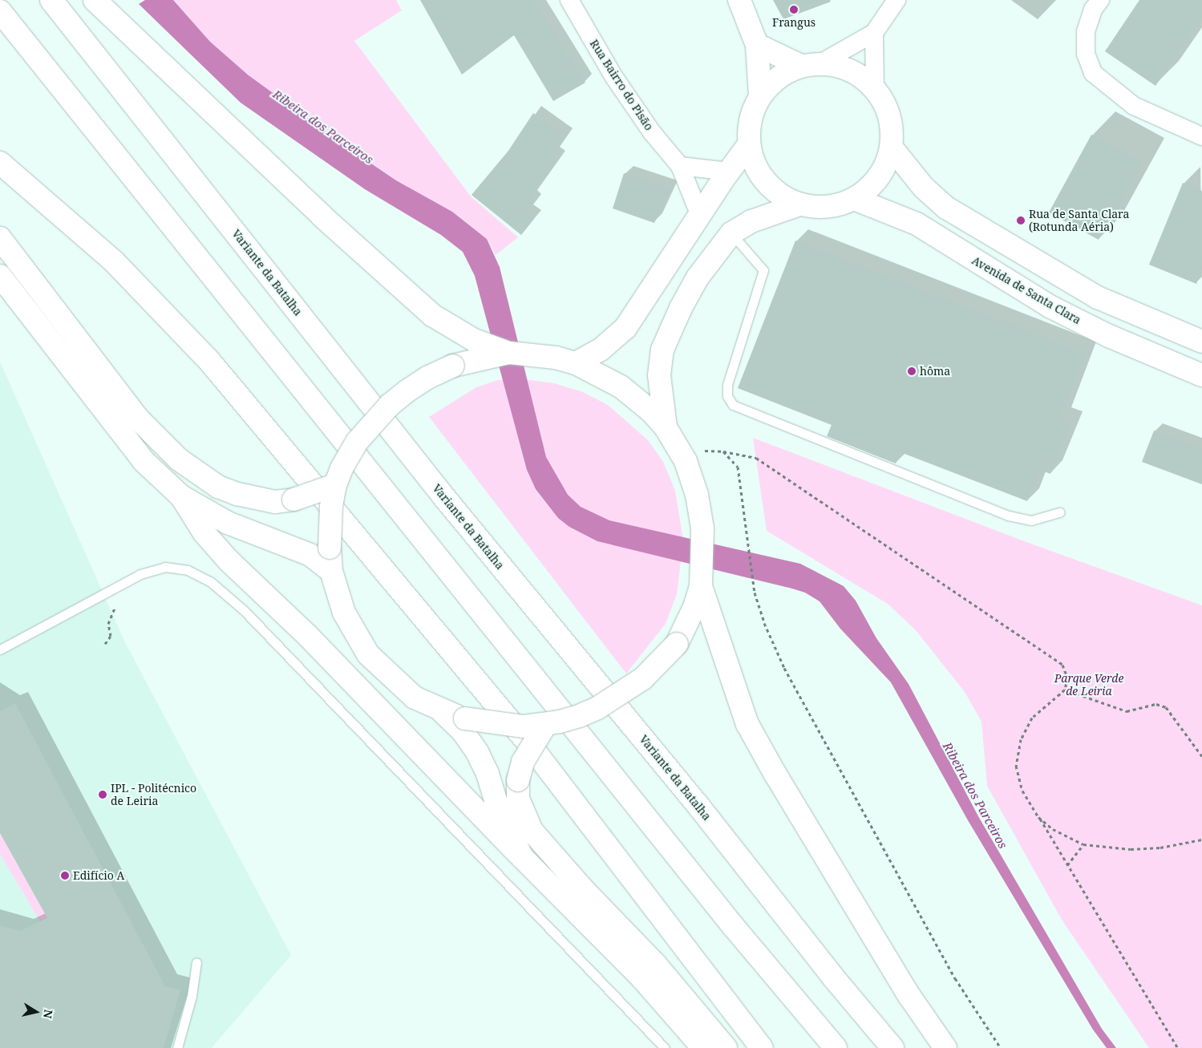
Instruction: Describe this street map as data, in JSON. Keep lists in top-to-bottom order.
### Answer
{
  "streets": {
    "main road": ["Variante da Batalha", "Avenida de Santa Clara"],
    "street": ["Rua Bairro do Pisão"]
  },
  "water": ["Ribeira dos Parceiros"],
  "parks": ["Parque Verde de Leiria"],
  "places": [
    "Frangus",
    "Rua de Santa Clara (Rotunda Aéria)",
    "hôma",
    "IPL - Politécnico de Leiria",
    "Edifício A"
  ],
  "north": "right"
}
